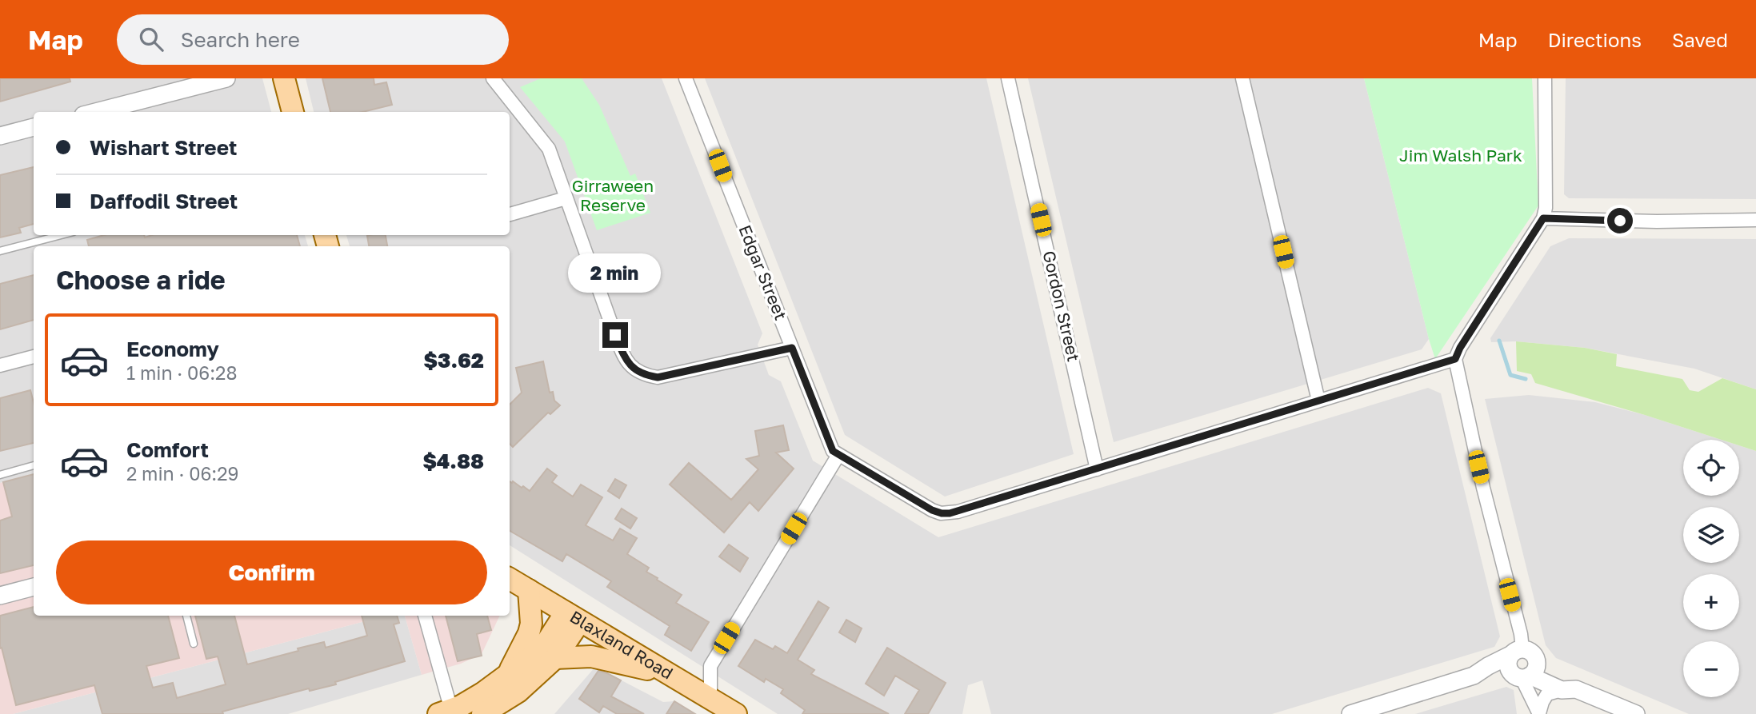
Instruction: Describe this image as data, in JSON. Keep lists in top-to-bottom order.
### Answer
{
  "streets": {
    "main road": ["Blaxland Road"],
    "street": ["Edgar Street", "Gordon Street"]
  },
  "parks": ["Jim Walsh Park", "Girraween Reserve"],
  "page": {
    "header": "Map",
    "search": "Search here",
    "nav": ["Map", "Directions", "Saved"],
    "banner": ["Wishart Street", "Daffodil Street"],
    "heading": "Choose a ride",
    "bubble": "2 min",
    "list": [
      {
        "name": "Economy",
        "note": "1 min · 06:28",
        "value": "$3.62"
      },
      {
        "name": "Comfort",
        "note": "2 min · 06:29",
        "value": "$4.88"
      }
    ],
    "map_buttons": ["+", "−"],
    "buttons": "Confirm"
  }
}
